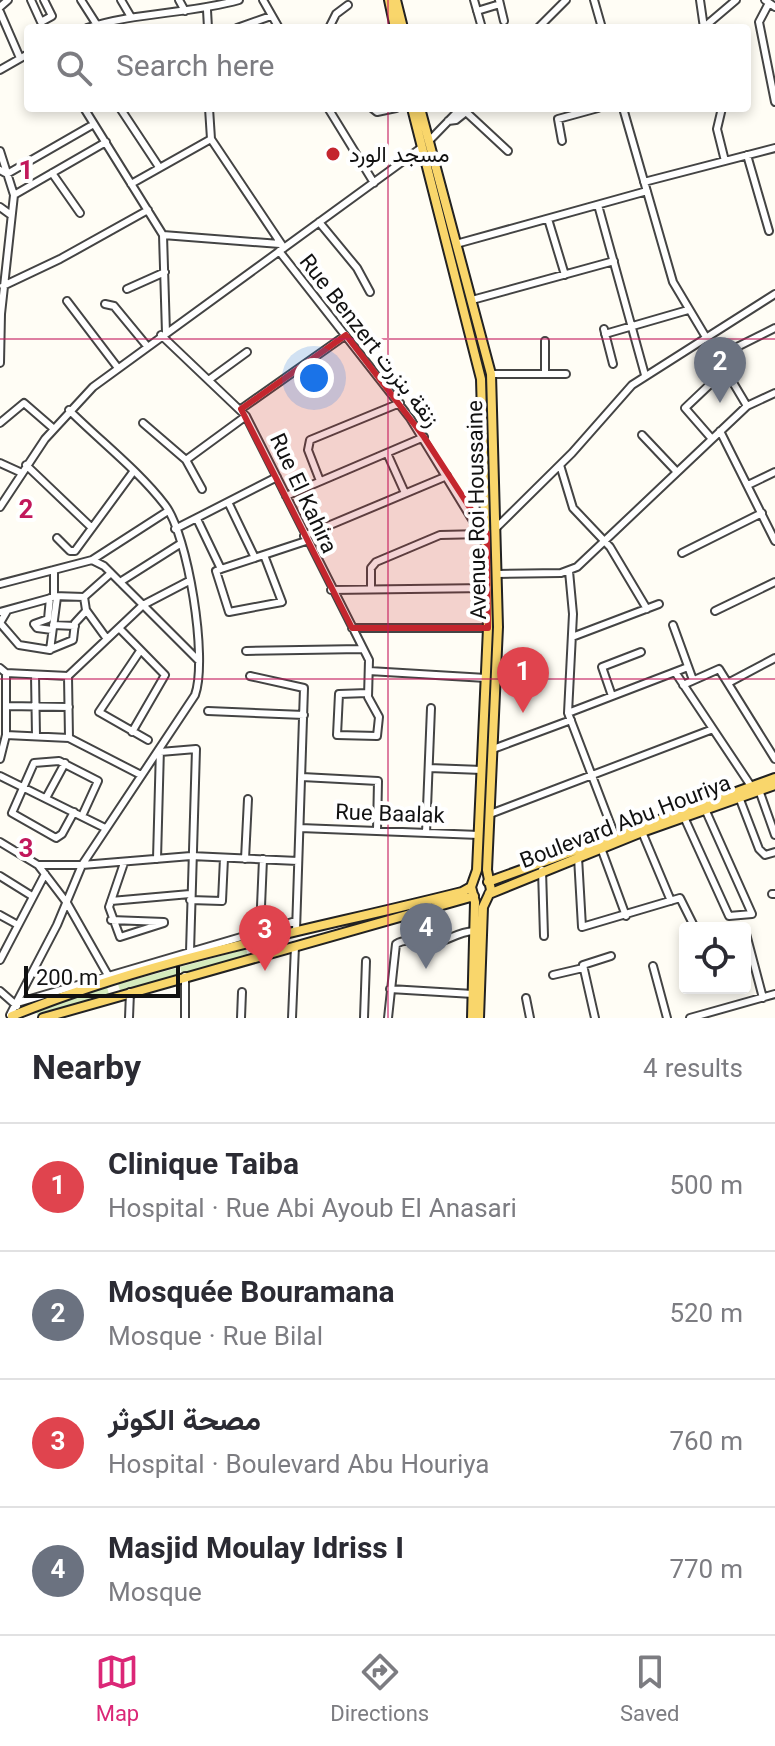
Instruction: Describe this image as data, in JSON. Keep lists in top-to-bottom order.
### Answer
{
  "streets": {
    "main road": ["Avenue Roi Houssaine", "Boulevard Abu Houriya"],
    "street": ["Rue Benzert زنقة بنزرت", "Rue El Kahira", "Rue Baalak"]
  },
  "crossings": [
    ["Rue Benzert زنقة بنزرت", "Avenue Roi Houssaine"],
    ["Avenue Roi Houssaine", "Rue Baalak"],
    ["Avenue Roi Houssaine", "Boulevard Abu Houriya"]
  ],
  "places": ["مسجد الورد"],
  "scale_bar": "200 m",
  "page": {
    "search": "Search here",
    "pins": [
      "2",
      "1",
      "4",
      "3"
    ],
    "scale": "200 m",
    "heading": ["Nearby", "4 results"],
    "list": [
      {
        "mark": "1",
        "name": "Clinique Taiba",
        "note": "Hospital · Rue Abi Ayoub El Anasari",
        "value": "500 m"
      },
      {
        "mark": "2",
        "name": "Mosquée Bouramana",
        "note": "Mosque · Rue Bilal",
        "value": "520 m"
      },
      {
        "mark": "3",
        "name": "مصحة الكوثر",
        "note": "Hospital · Boulevard Abu Houriya",
        "value": "760 m"
      },
      {
        "mark": "4",
        "name": "Masjid Moulay Idriss I",
        "note": "Mosque",
        "value": "770 m"
      }
    ],
    "nav": ["Map", "Directions", "Saved"]
  },
  "grid": {
    "rows": ["1", "2", "3"]
  }
}
